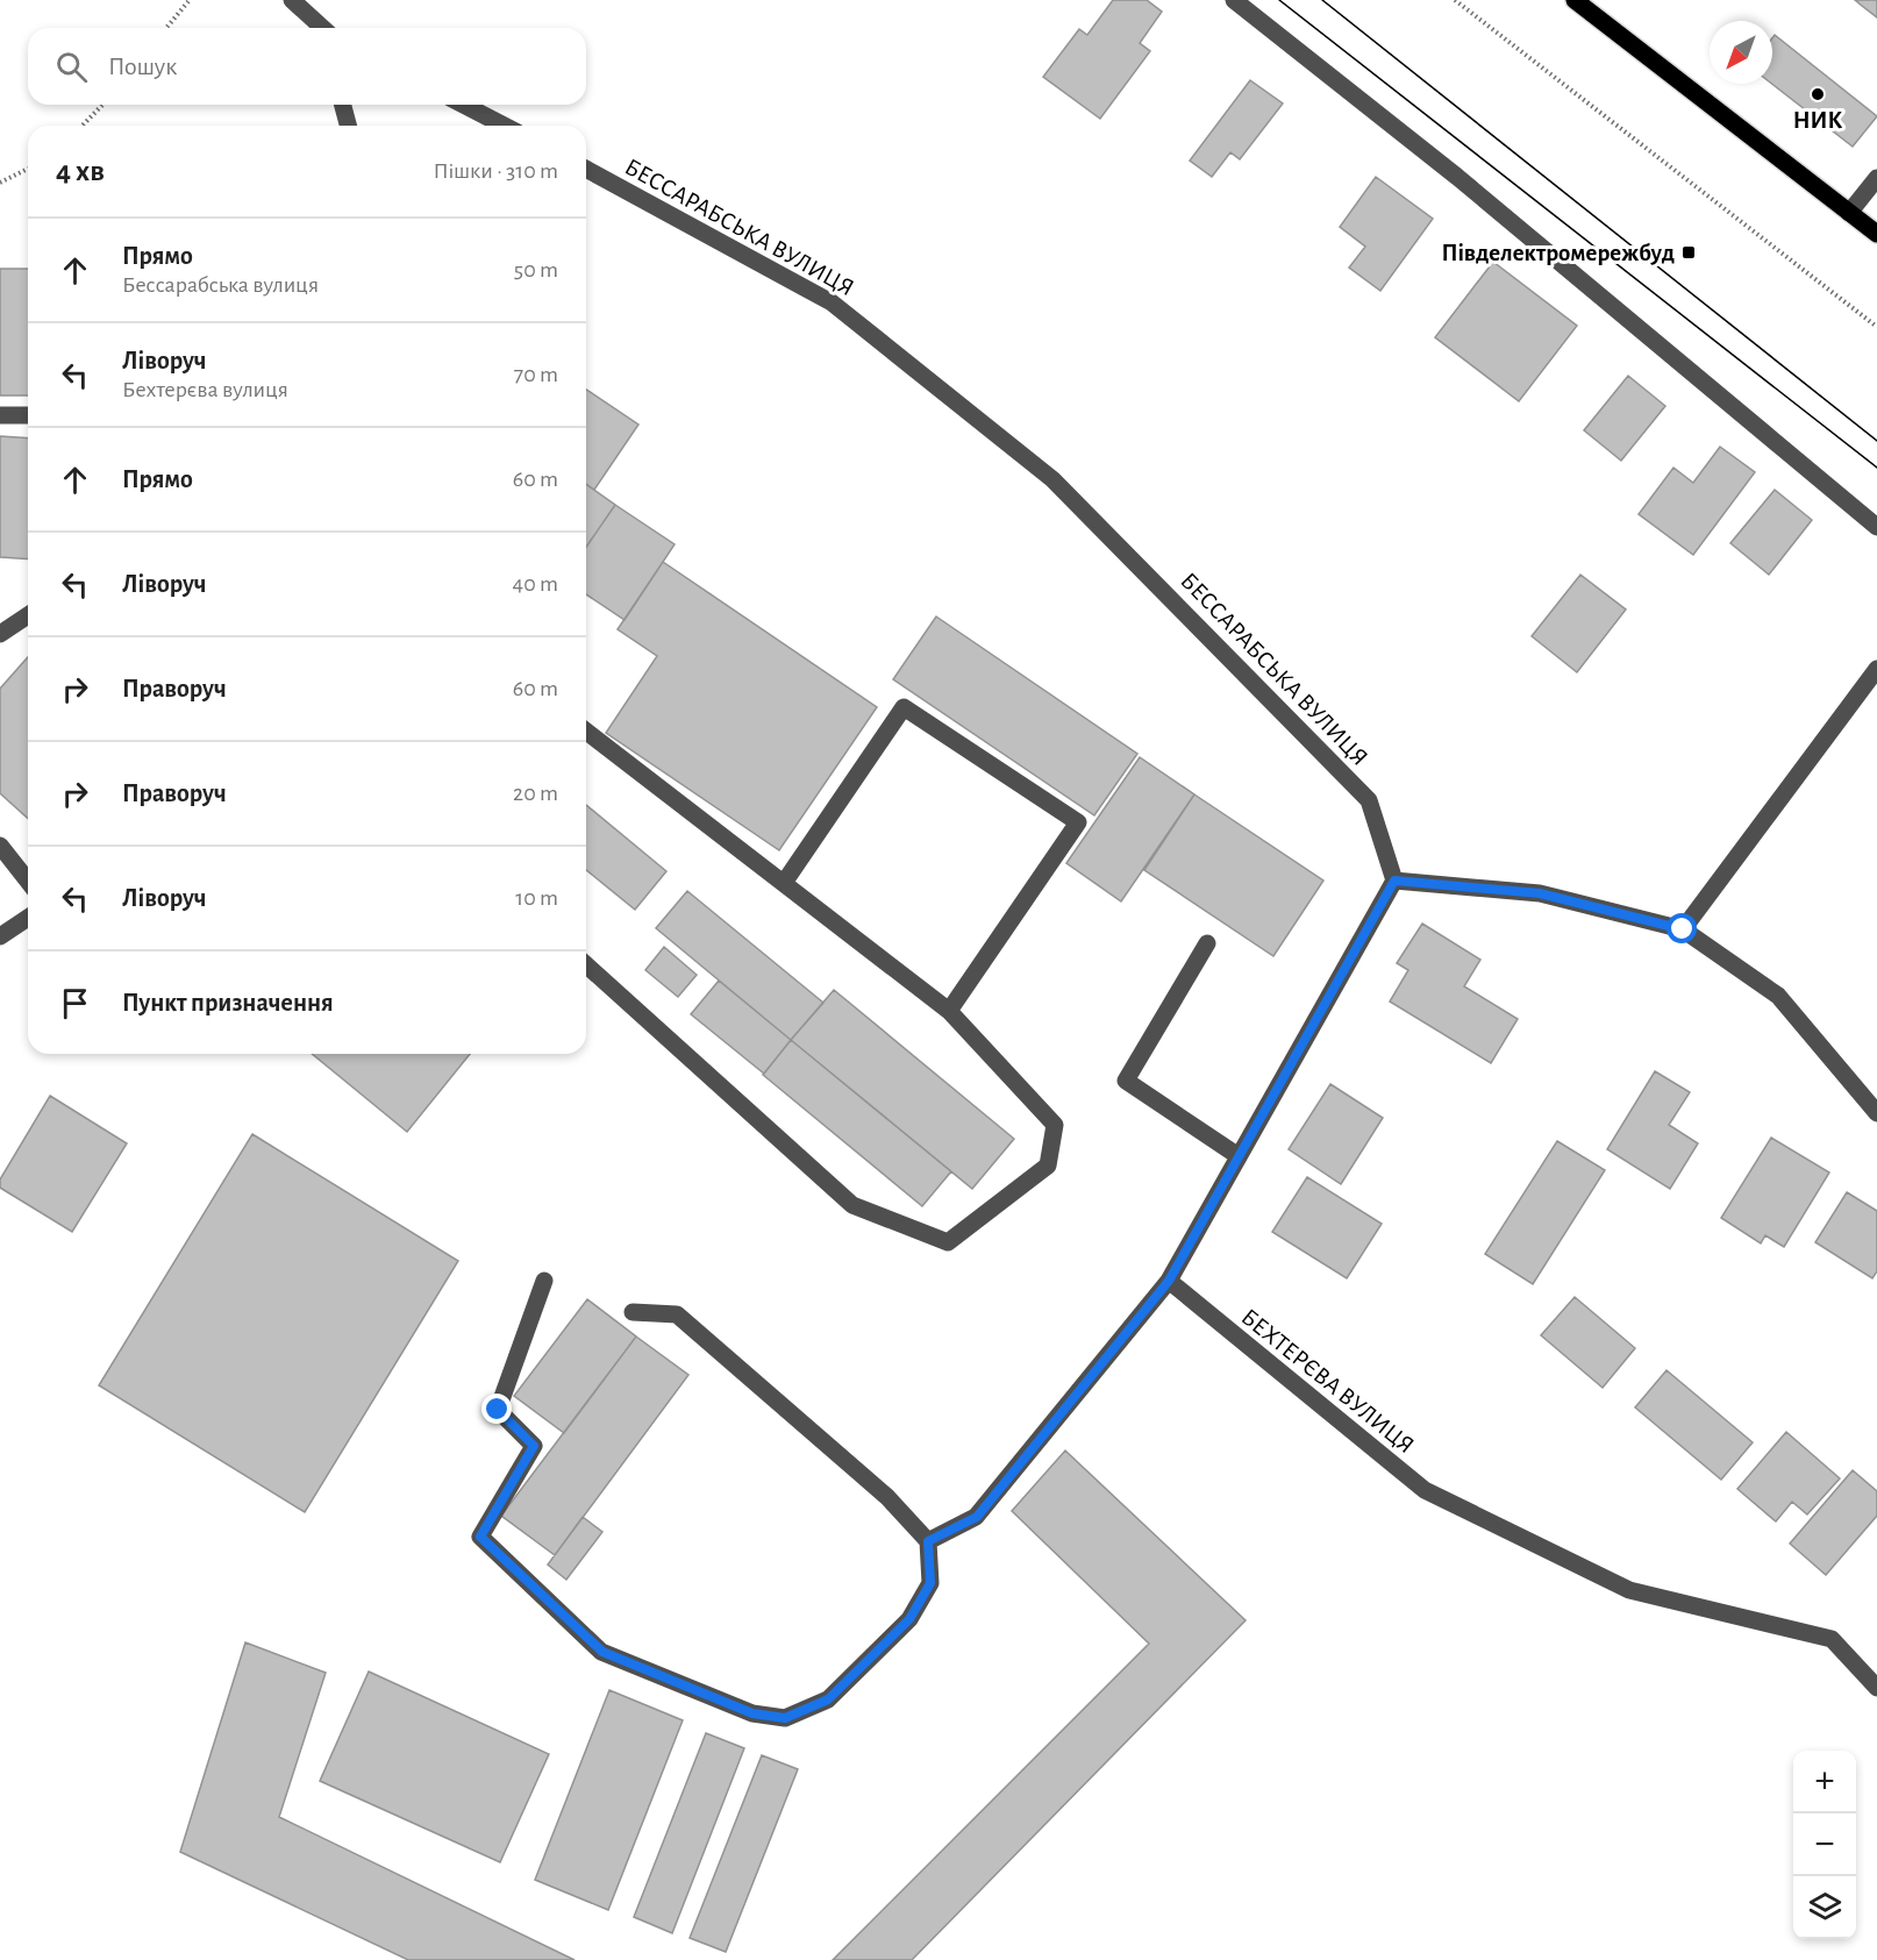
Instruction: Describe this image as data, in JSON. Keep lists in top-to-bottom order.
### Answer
{
  "streets": {
    "street": ["БЕССАРАБСЬКА ВУЛИЦЯ", "БЕХТЕРЄВА ВУЛИЦЯ"]
  },
  "places": {
    "other": ["НИК"],
    "transit": ["Півделектромережбуд"]
  },
  "north": "bottom left",
  "page": {
    "search": "Пошук",
    "heading": ["4 хв", "Пішки · 310 m"],
    "list": [
      ["Прямо", "Бессарабська вулиця", "50 m"],
      ["Ліворуч", "Бехтерєва вулиця", "70 m"],
      ["Прямо", "60 m"],
      ["Ліворуч", "40 m"],
      ["Праворуч", "60 m"],
      ["Праворуч", "20 m"],
      ["Ліворуч", "10 m"],
      "Пункт призначення"
    ],
    "map_buttons": ["+", "−"]
  }
}
